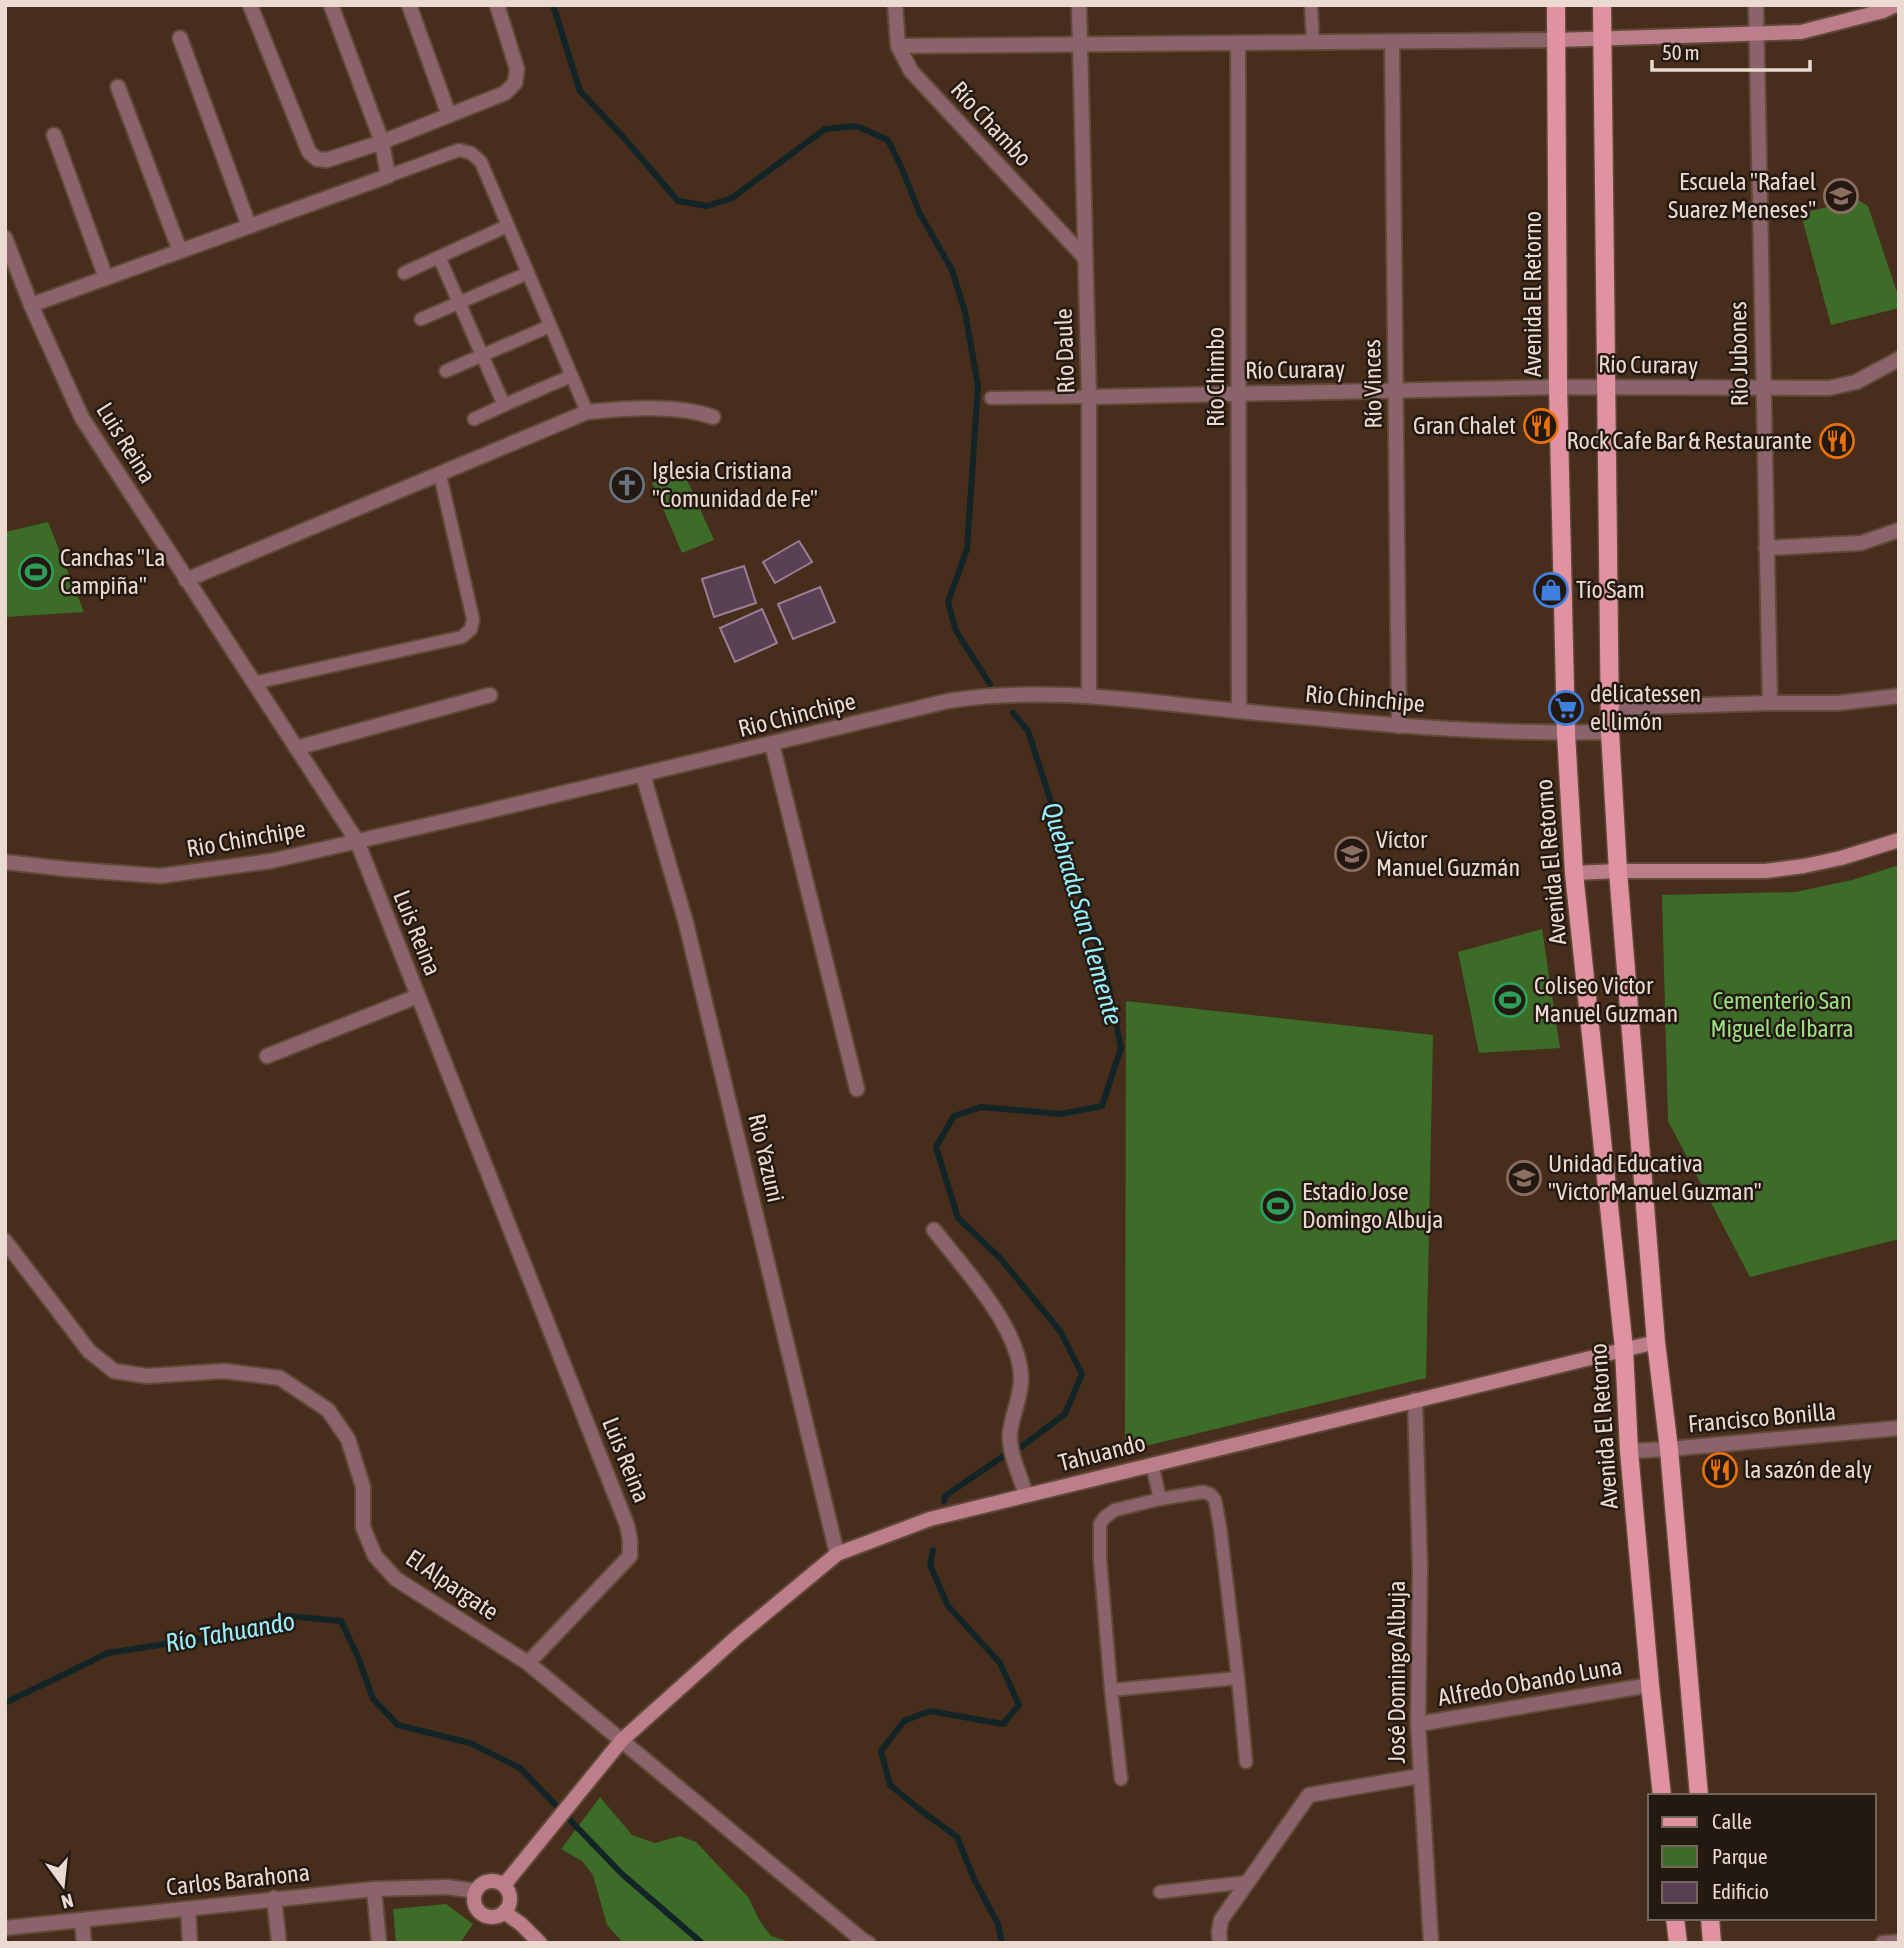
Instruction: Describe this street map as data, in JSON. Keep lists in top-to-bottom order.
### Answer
{
  "streets": {
    "main road": ["Avenida El Retorno"],
    "street": [
      "Río Chambo",
      "Río Daule",
      "Rio Jubones",
      "Rio Curaray",
      "Río Curaray",
      "Río Chimbo",
      "Río Vinces",
      "Luis Reina",
      "Rio Chinchipe",
      "Rio Yazuni",
      "Francisco Bonilla",
      "Tahuando",
      "El Alpargate",
      "José Domingo Albuja",
      "Alfredo Obando Luna",
      "Carlos Barahona"
    ]
  },
  "crossings": [
    ["Río Chambo", "Río Daule"],
    ["Avenida El Retorno", "Rio Curaray"],
    ["Avenida El Retorno", "Río Curaray"],
    ["Avenida El Retorno", "Rio Chinchipe"],
    ["Avenida El Retorno", "Francisco Bonilla"],
    ["Avenida El Retorno", "Tahuando"],
    ["Avenida El Retorno", "Alfredo Obando Luna"],
    ["Río Daule", "Río Curaray"],
    ["Río Daule", "Rio Chinchipe"],
    ["Rio Jubones", "Rio Curaray"],
    ["Rio Curaray", "Río Curaray"],
    ["Río Curaray", "Río Chimbo"],
    ["Río Curaray", "Río Vinces"],
    ["Río Chimbo", "Rio Chinchipe"],
    ["Río Vinces", "Rio Chinchipe"],
    ["Luis Reina", "Rio Chinchipe"],
    ["Luis Reina", "El Alpargate"],
    ["Rio Chinchipe", "Rio Yazuni"],
    ["Rio Yazuni", "Tahuando"],
    ["Tahuando", "El Alpargate"],
    ["Tahuando", "José Domingo Albuja"],
    ["Tahuando", "Carlos Barahona"],
    ["José Domingo Albuja", "Alfredo Obando Luna"]
  ],
  "water": ["Quebrada San Clemente", "Río Tahuando"],
  "parks": ["Cementerio San Miguel de Ibarra"],
  "places": {
    "school or university": ["Escuela \"Rafael Suarez Meneses\"", "Víctor Manuel Guzmán", "Unidad Educativa \"Victor Manuel Guzman\""],
    "restaurant": ["Gran Chalet", "Rock Cafe Bar & Restaurante", "la sazón de aly"],
    "church": ["Iglesia Cristiana \"Comunidad de Fe\""],
    "sports": ["Canchas \"La Campiña\"", "Coliseo Victor Manuel Guzman", "Estadio Jose Domingo Albuja"],
    "shop": ["Tío Sam"],
    "supermarket": ["delicatessen el limón"]
  },
  "legend": ["Calle", "Parque", "Edificio"],
  "scale_bar": "50 m",
  "north": "bottom"
}
